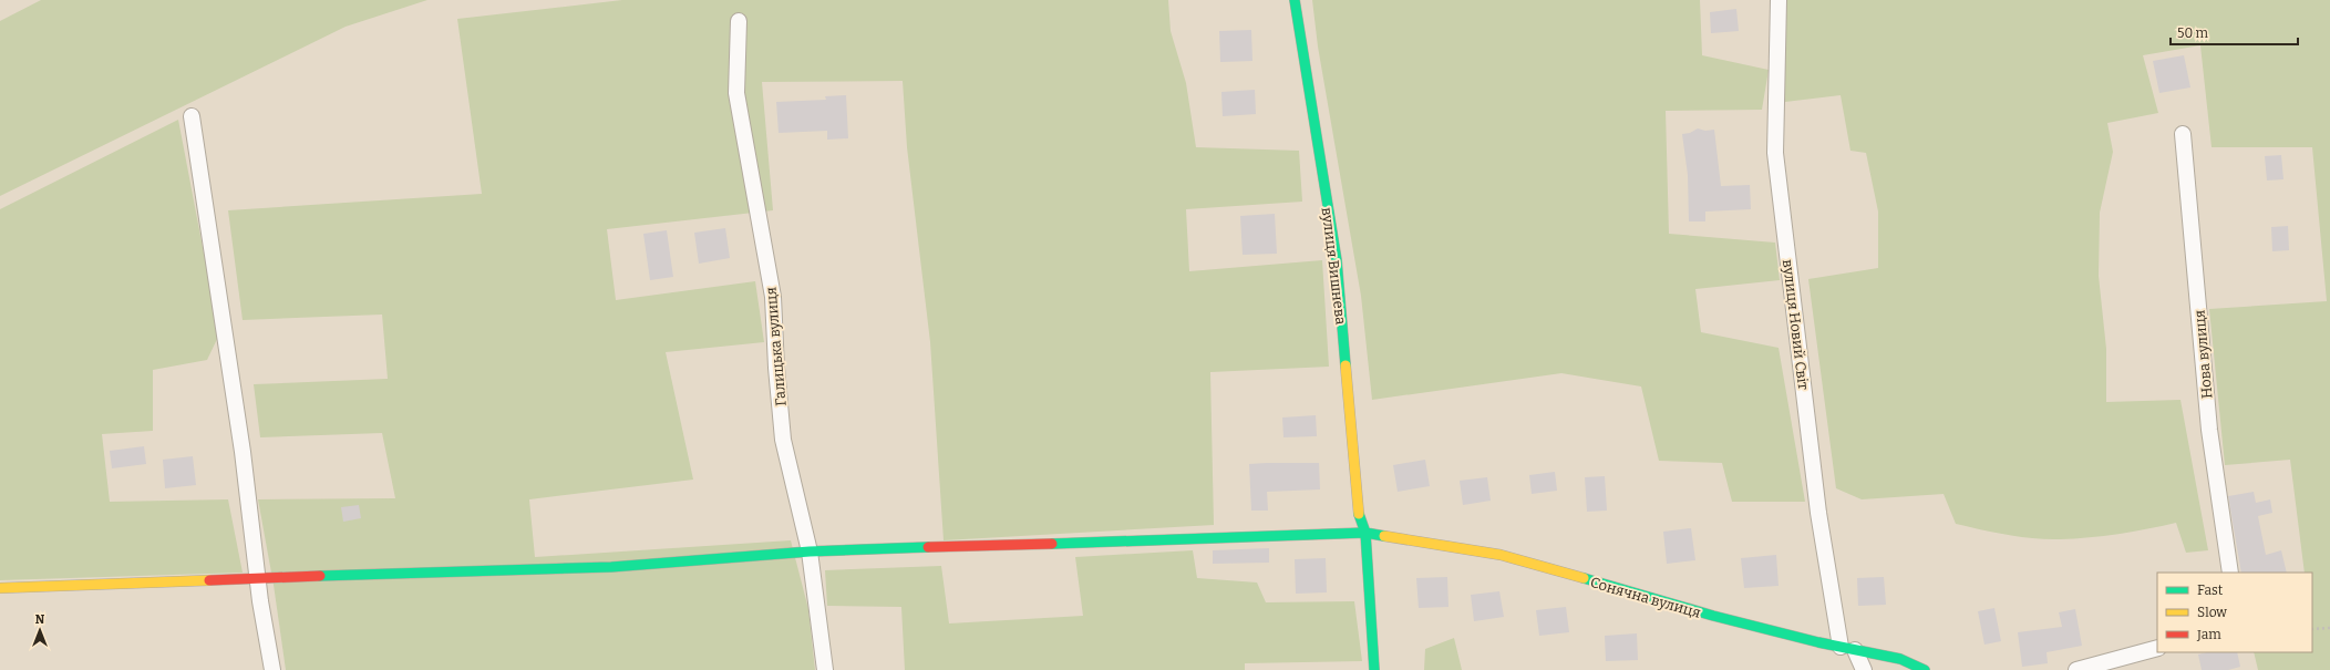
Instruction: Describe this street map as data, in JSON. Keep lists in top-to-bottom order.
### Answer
{
  "streets": {
    "street": [
      "вулиця Вишнева",
      "вулиця Новий Світ",
      "Галицька вулиця",
      "Нова вулиця",
      "Сонячна вулиця"
    ]
  },
  "crossings": [
    ["вулиця Вишнева", "Сонячна вулиця"],
    ["вулиця Новий Світ", "Сонячна вулиця"],
    ["Галицька вулиця", "Сонячна вулиця"]
  ],
  "legend": ["Fast", "Slow", "Jam"],
  "scale_bar": "50 m",
  "north": "top"
}
